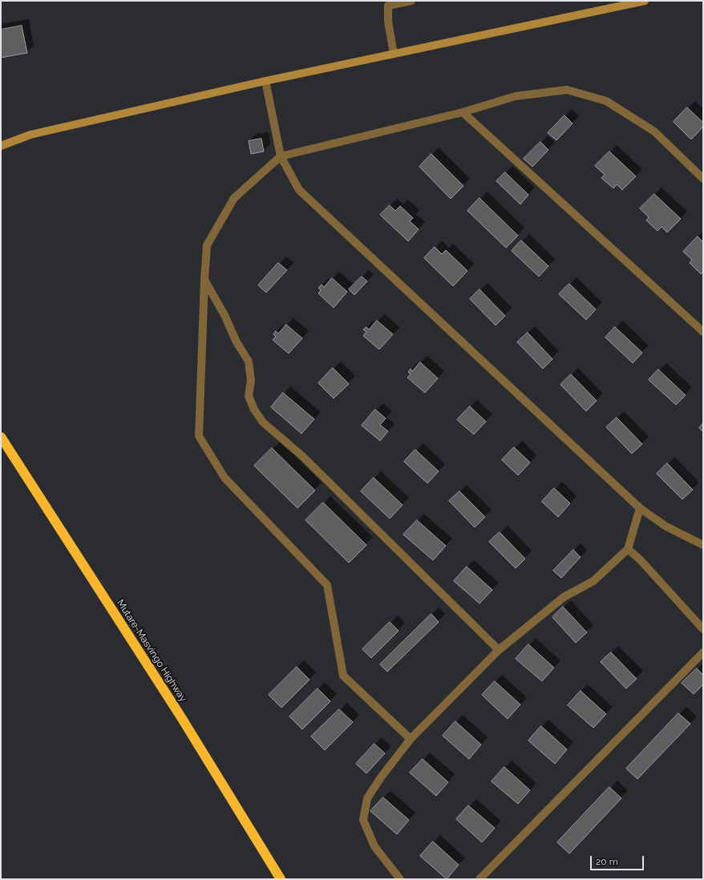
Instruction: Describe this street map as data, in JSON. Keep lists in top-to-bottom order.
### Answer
{
  "streets": {
    "highway": ["Mutare-Masvingo Highway"]
  },
  "scale_bar": "20 m"
}
